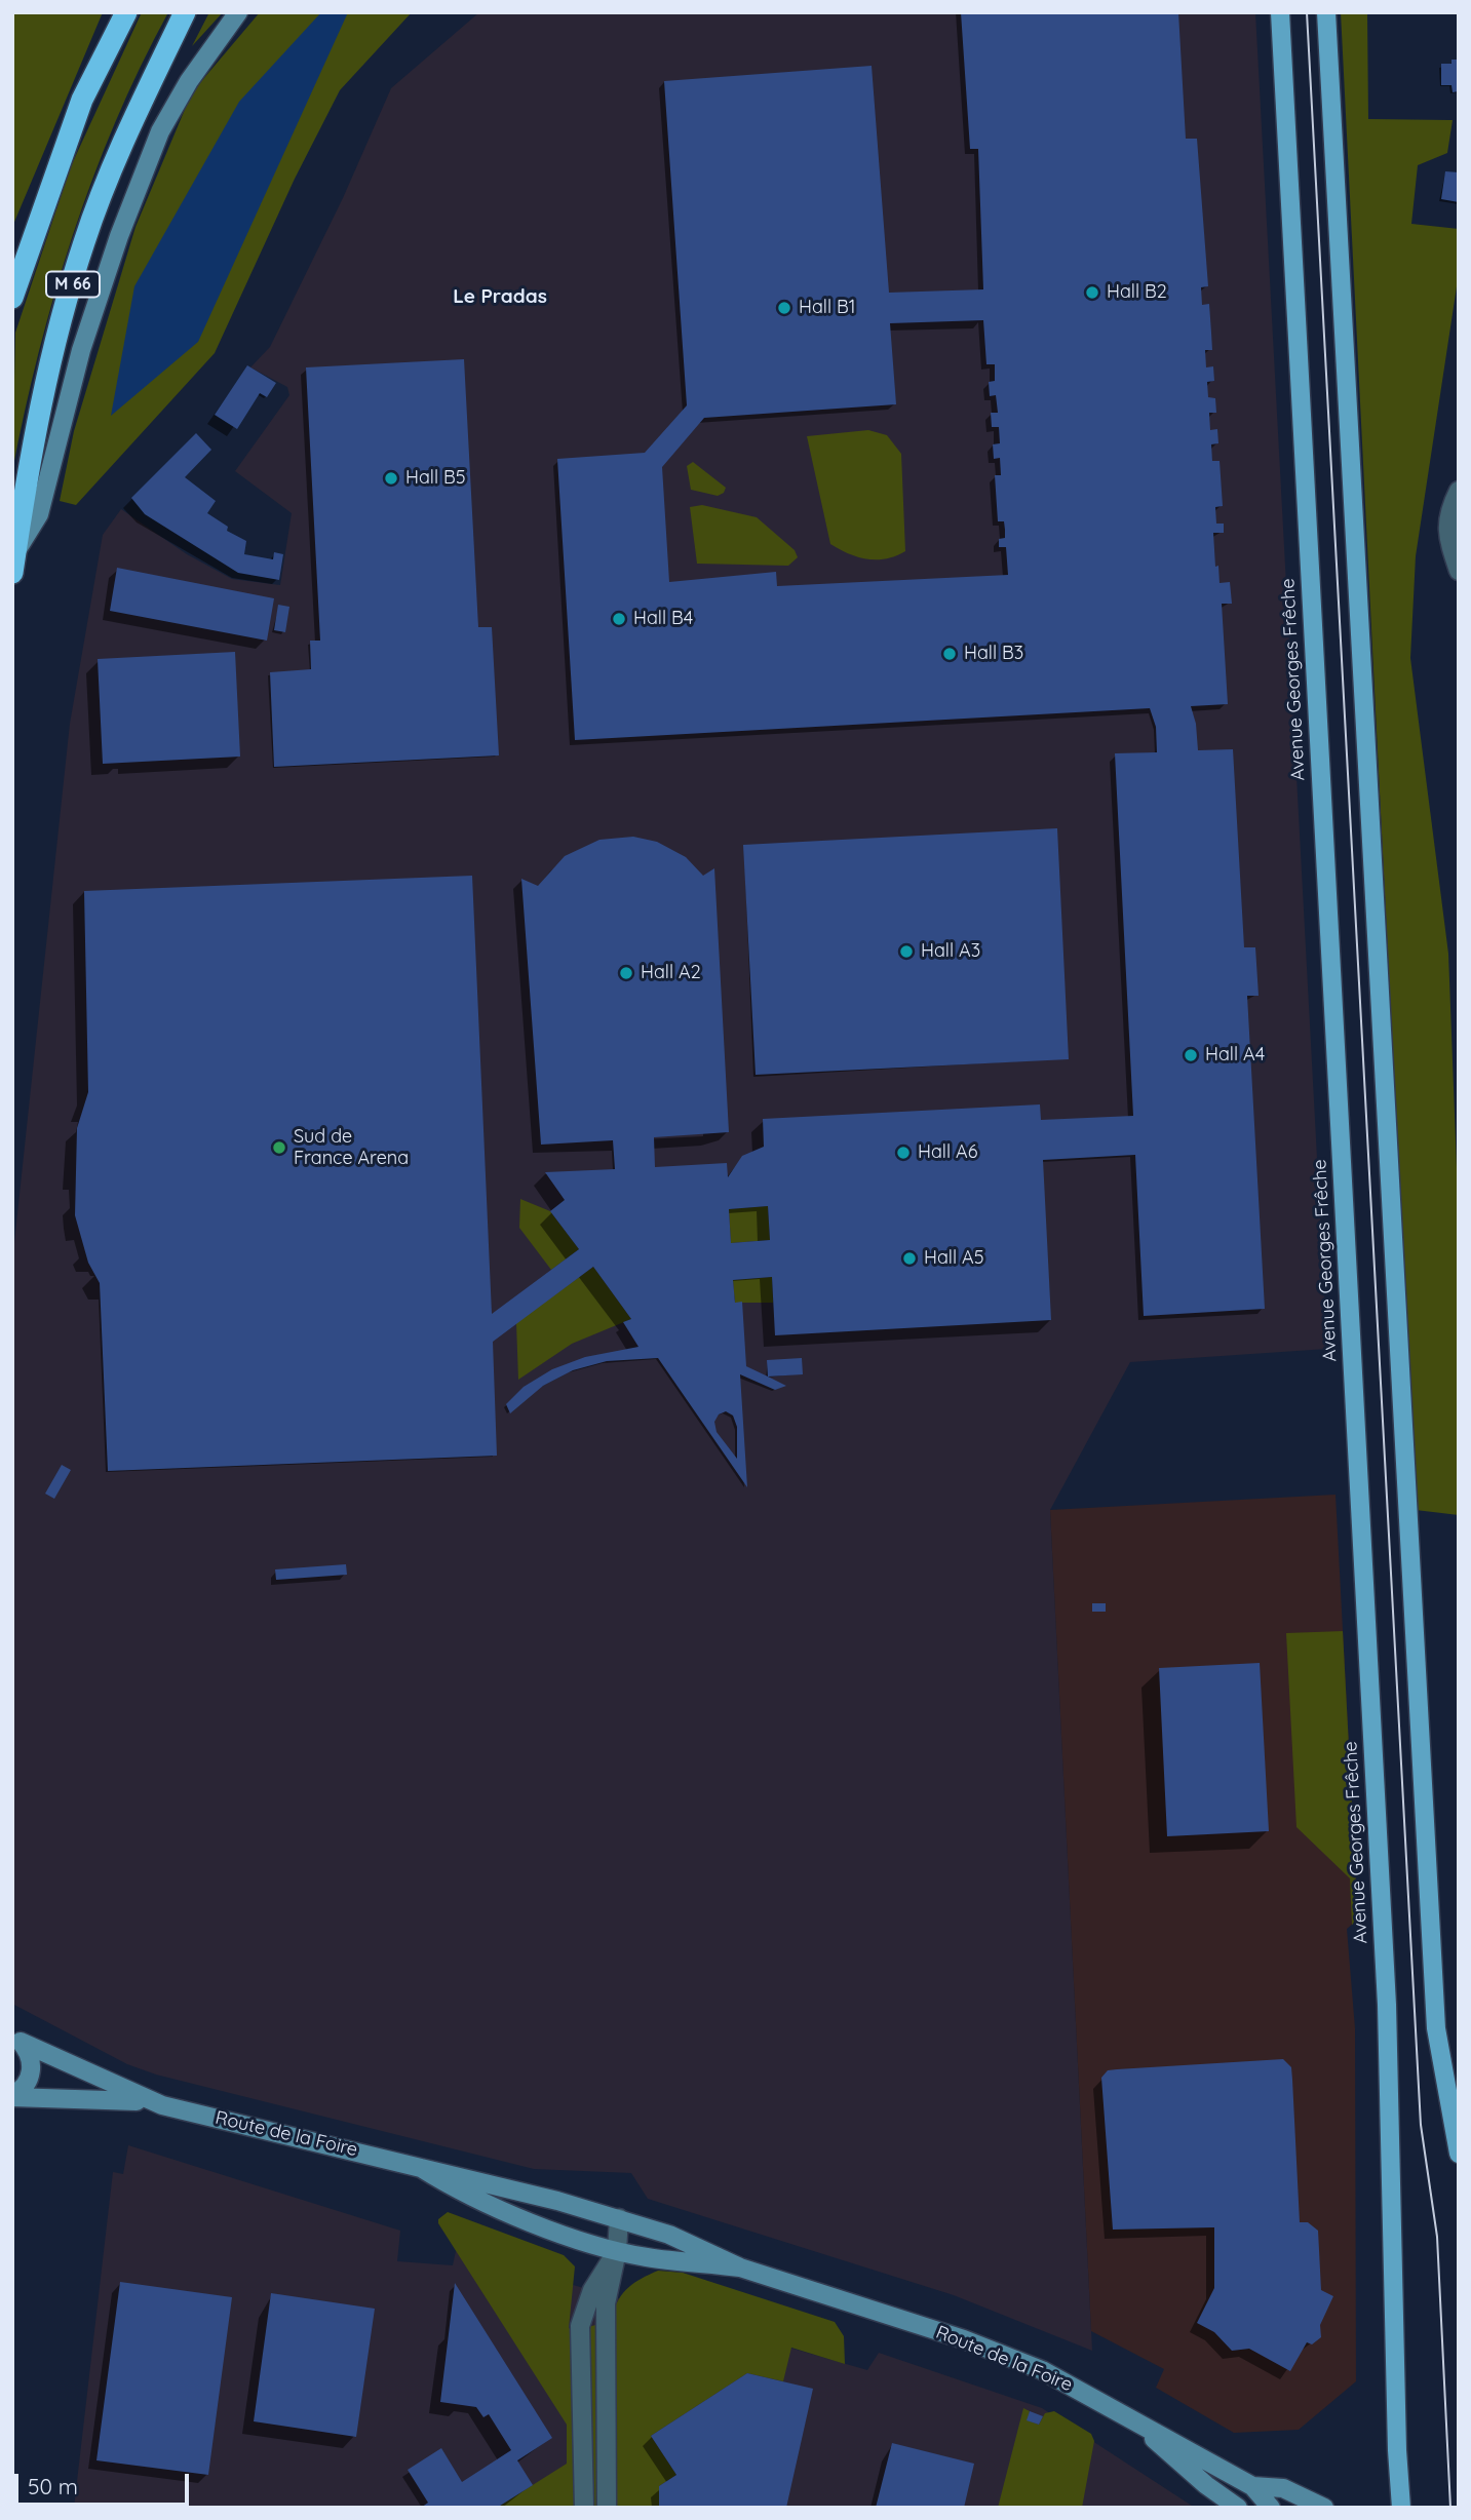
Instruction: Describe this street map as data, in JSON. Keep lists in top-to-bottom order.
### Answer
{
  "streets": {
    "highway": ["M 66"],
    "main road": ["Avenue Georges Frêche"],
    "street": ["Route de la Foire"]
  },
  "districts": ["Le Pradas"],
  "places": [
    "Hall B2",
    "Hall B1",
    "Hall B5",
    "Hall B4",
    "Hall B3",
    "Hall A3",
    "Hall A2",
    "Hall A4",
    "Sud de France Arena",
    "Hall A6",
    "Hall A5"
  ],
  "scale_bar": "50 m"
}
